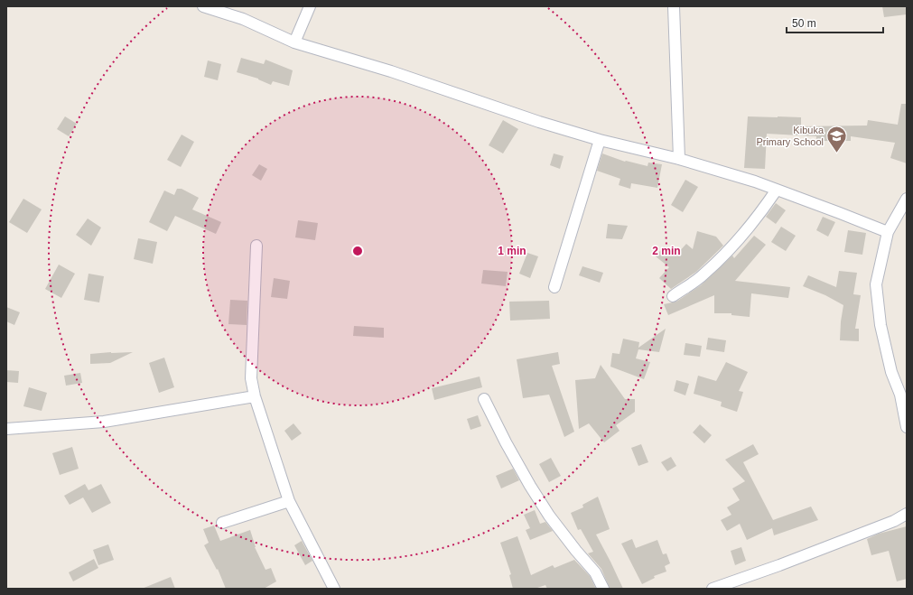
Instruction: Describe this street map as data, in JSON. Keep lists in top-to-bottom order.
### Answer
{
  "places": {
    "school or university": ["Kibuka Primary School"]
  },
  "scale_bar": "50 m",
  "rings": ["1 min", "2 min"]
}
